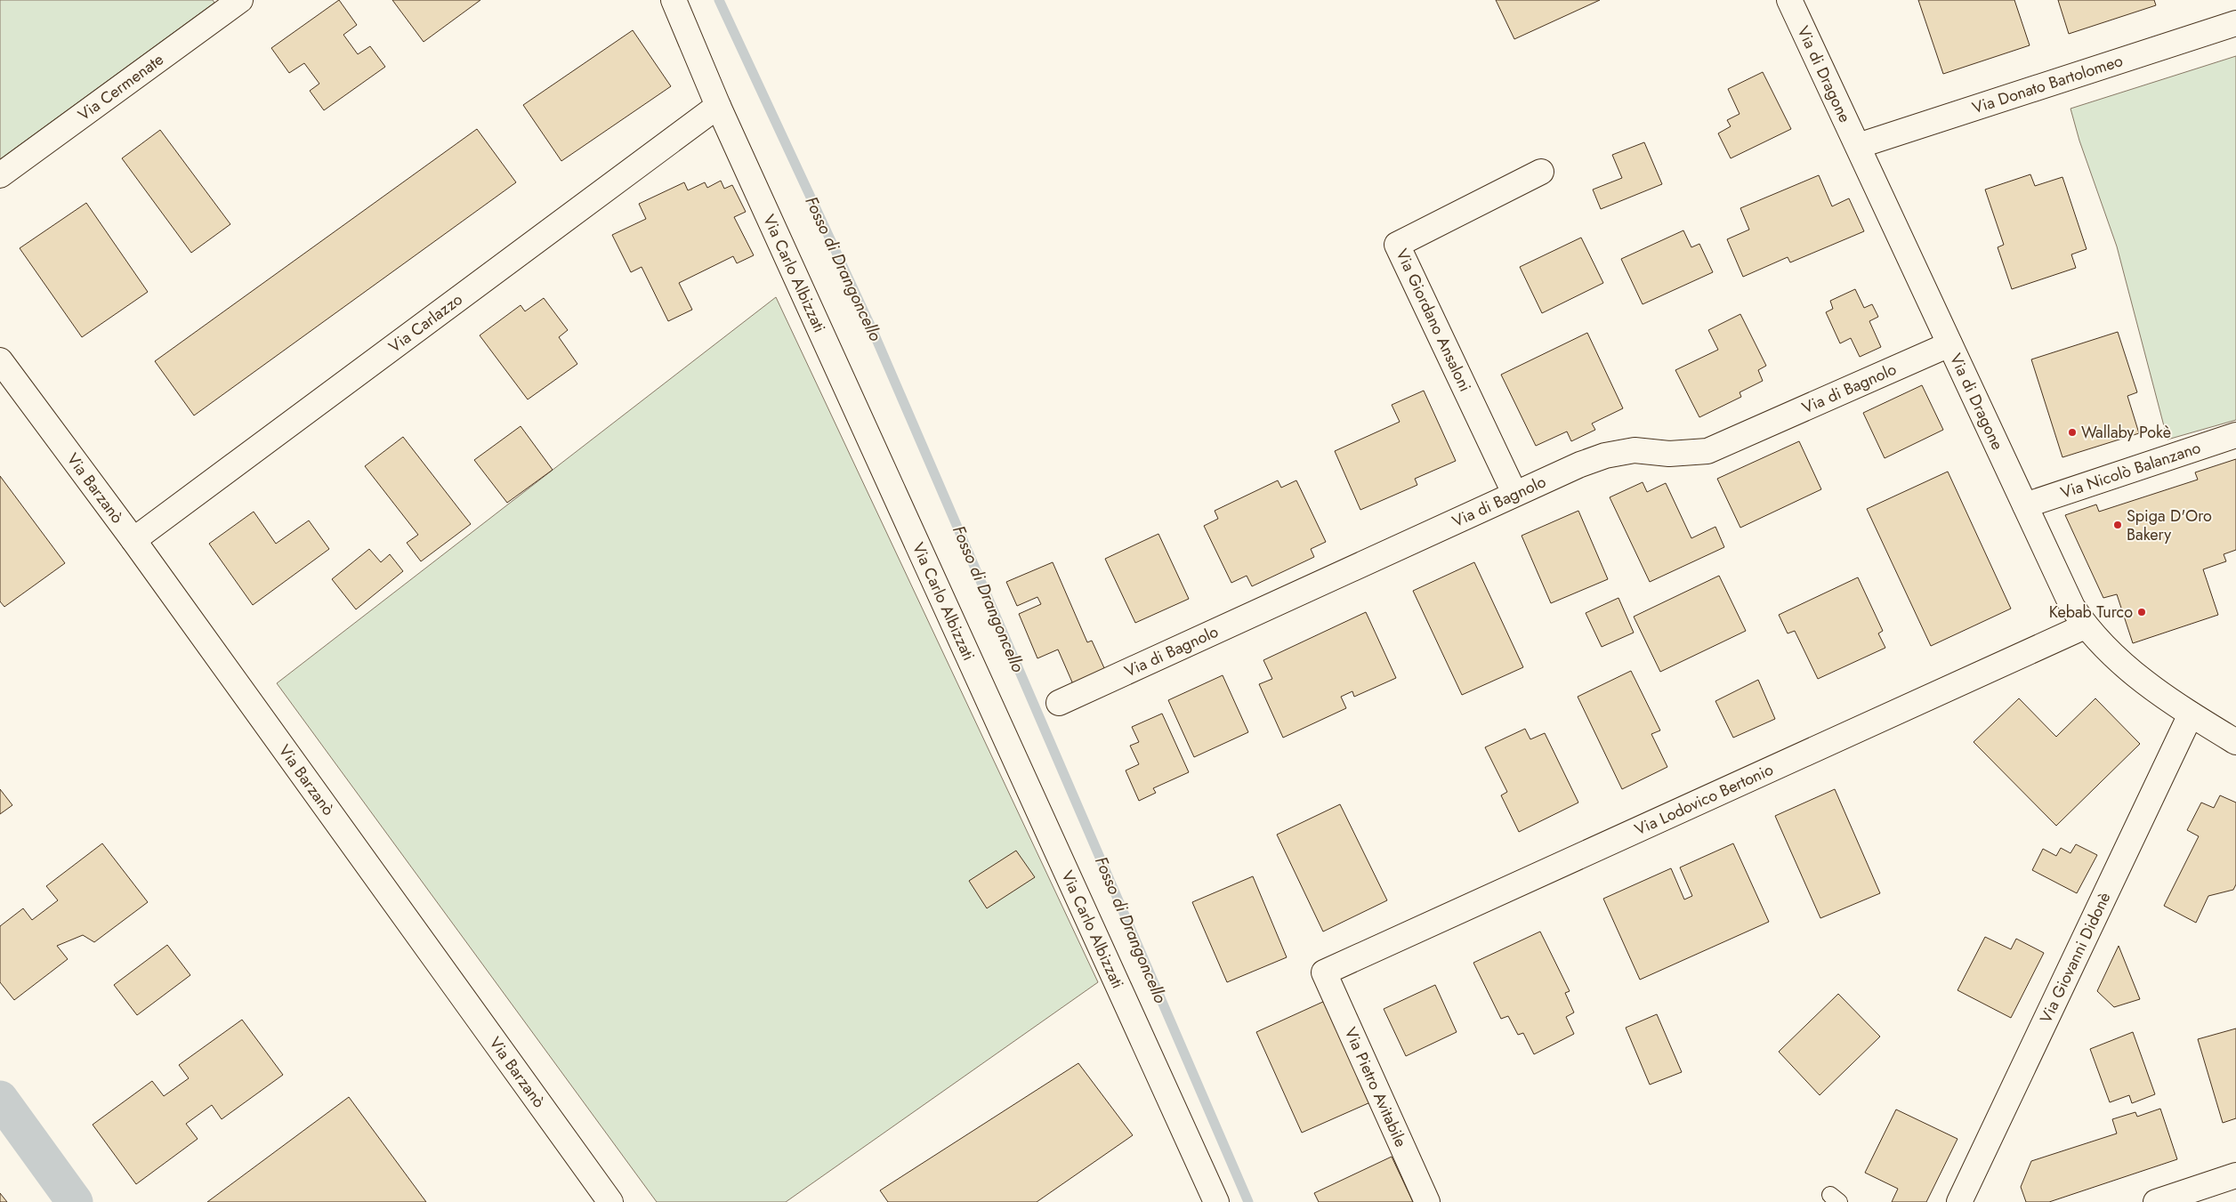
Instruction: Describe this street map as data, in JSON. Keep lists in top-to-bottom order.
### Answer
{
  "streets": {
    "street": [
      "Via di Dragone",
      "Via Donato Bartolomeo",
      "Via Cermenate",
      "Via Carlo Albizzati",
      "Via Giordano Ansaloni",
      "Via Carlazzo",
      "Via di Bagnolo",
      "Via Nicolò Balanzano",
      "Via Barzanò",
      "Via Lodovico Bertonio",
      "Via Giovanni Didonè",
      "Via Pietro Avitabile"
    ]
  },
  "crossings": [
    ["Via di Dragone", "Via Donato Bartolomeo"],
    ["Via di Dragone", "Via di Bagnolo"],
    ["Via di Dragone", "Via Nicolò Balanzano"],
    ["Via di Dragone", "Via Lodovico Bertonio"],
    ["Via di Dragone", "Via Giovanni Didonè"],
    ["Via Carlo Albizzati", "Via Carlazzo"],
    ["Via Giordano Ansaloni", "Via di Bagnolo"],
    ["Via Carlazzo", "Via Barzanò"],
    ["Via Lodovico Bertonio", "Via Pietro Avitabile"]
  ],
  "water": ["Fosso di Drangoncello"],
  "places": ["Wallaby Pokè", "Spiga D'Oro Bakery", "Kebab Turco"]
}
